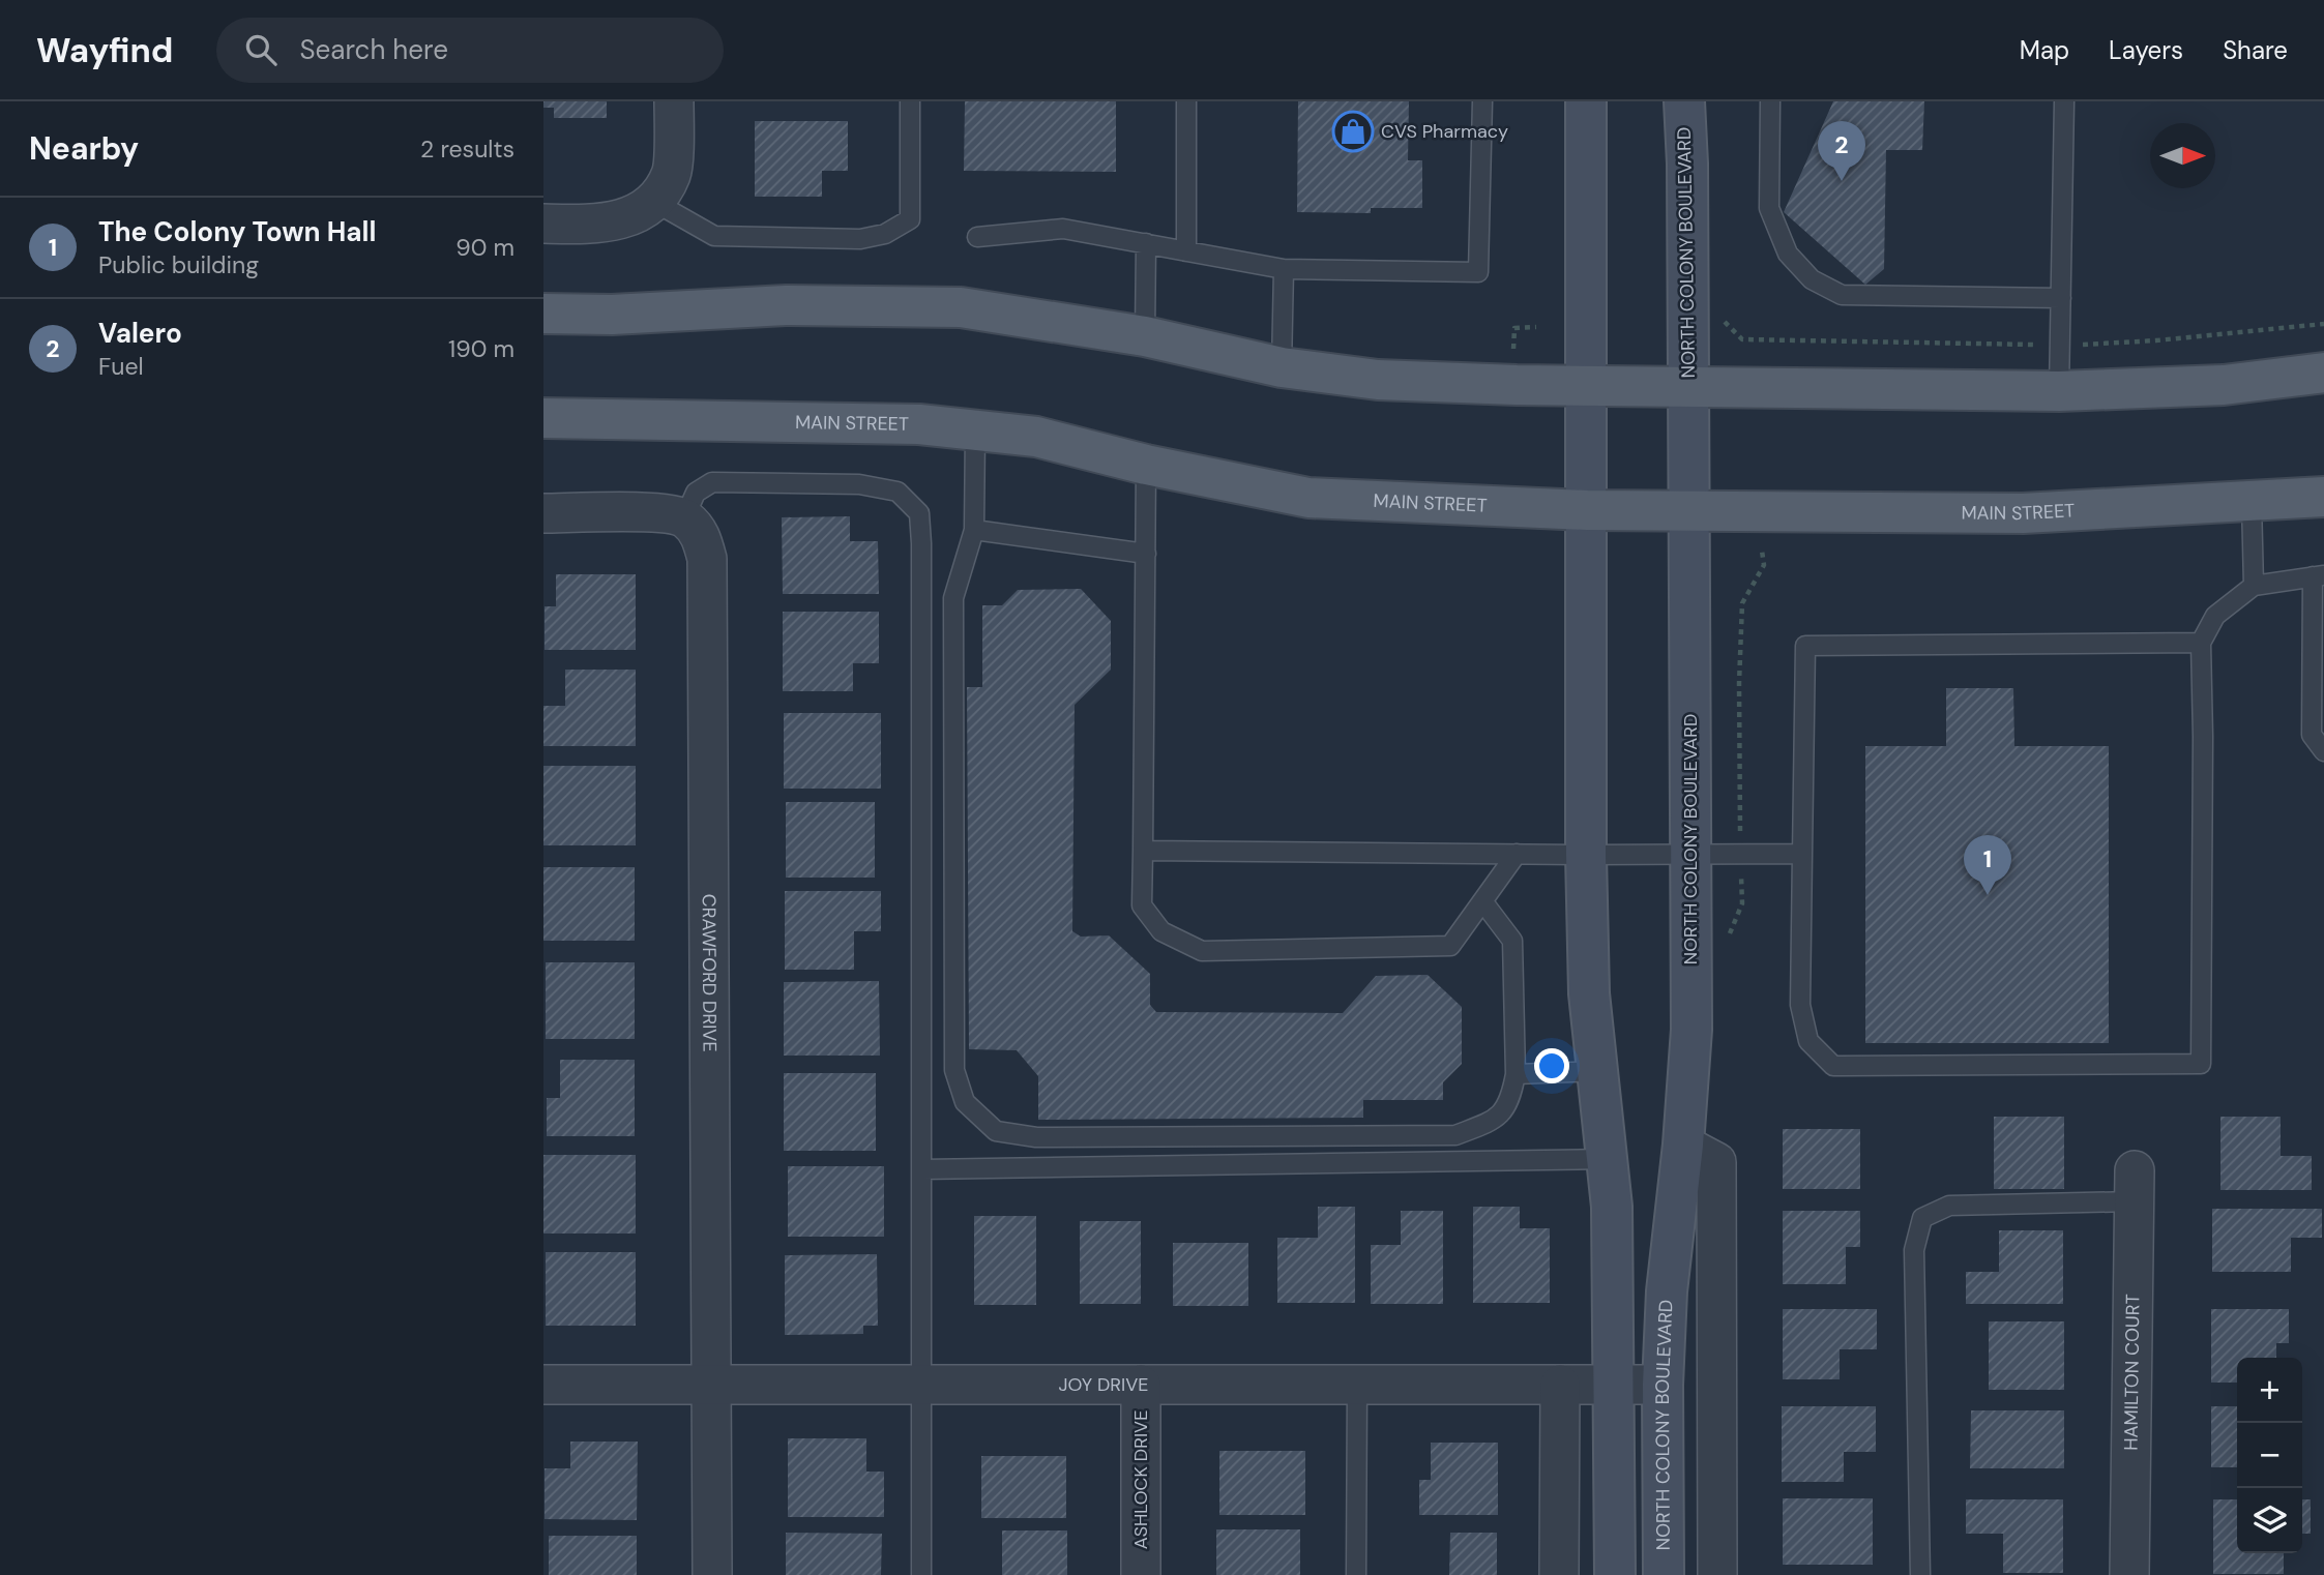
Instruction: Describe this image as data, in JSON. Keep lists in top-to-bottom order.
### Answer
{
  "streets": {
    "main road": ["NORTH COLONY BOULEVARD", "MAIN STREET"],
    "street": [
      "CRAWFORD DRIVE",
      "HAMILTON COURT",
      "JOY DRIVE",
      "ASHLOCK DRIVE"
    ]
  },
  "crossings": [
    ["NORTH COLONY BOULEVARD", "MAIN STREET"],
    ["NORTH COLONY BOULEVARD", "JOY DRIVE"],
    ["CRAWFORD DRIVE", "JOY DRIVE"],
    ["JOY DRIVE", "ASHLOCK DRIVE"]
  ],
  "places": {
    "shop": ["CVS Pharmacy"]
  },
  "north": "right",
  "page": {
    "header": "Wayfind",
    "search": "Search here",
    "nav": ["Map", "Layers", "Share"],
    "heading": ["Nearby", "2 results"],
    "pins": ["2", "1"],
    "list": [
      {
        "mark": "1",
        "name": "The Colony Town Hall",
        "note": "Public building",
        "value": "90 m"
      },
      {
        "mark": "2",
        "name": "Valero",
        "note": "Fuel",
        "value": "190 m"
      }
    ],
    "map_buttons": ["+", "−"]
  }
}
